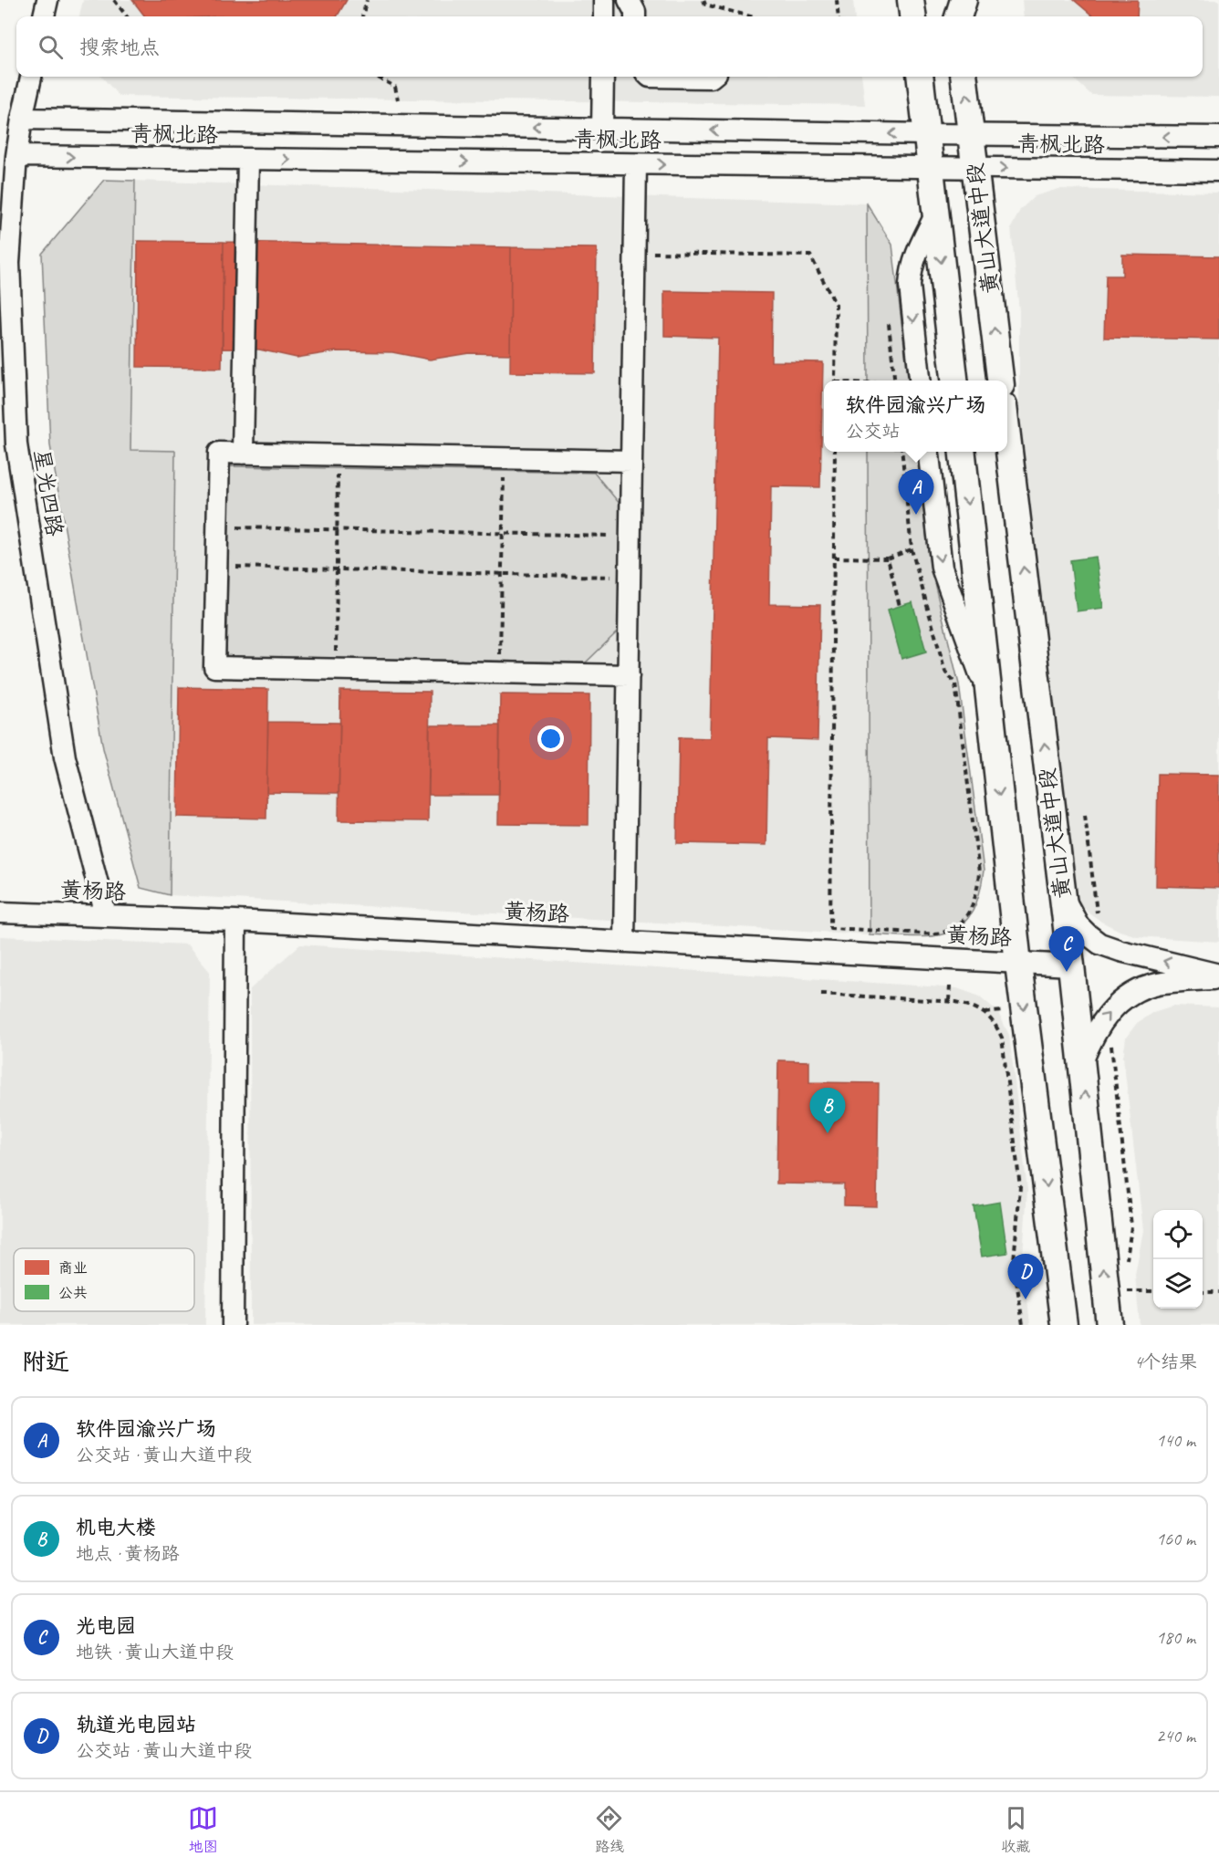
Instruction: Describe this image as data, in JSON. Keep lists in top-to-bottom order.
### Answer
{
  "streets": {
    "main road": ["黄山大道中段"],
    "street": ["青枫北路", "星光四路", "黄杨路"]
  },
  "crossings": [
    ["青枫北路", "黄山大道中段"],
    ["青枫北路", "星光四路"],
    ["黄山大道中段", "黄杨路"],
    ["星光四路", "黄杨路"]
  ],
  "legend": ["商业", "公共"],
  "page": {
    "search": "搜索地点",
    "popup": ["软件园渝兴广场", "公交站"],
    "pins": [
      "A",
      "C",
      "B",
      "D"
    ],
    "heading": ["附近", "4个结果"],
    "list": [
      {
        "mark": "A",
        "name": "软件园渝兴广场",
        "note": "公交站 · 黄山大道中段",
        "value": "140 m"
      },
      {
        "mark": "B",
        "name": "机电大楼",
        "note": "地点 · 黄杨路",
        "value": "160 m"
      },
      {
        "mark": "C",
        "name": "光电园",
        "note": "地铁 · 黄山大道中段",
        "value": "180 m"
      },
      {
        "mark": "D",
        "name": "轨道光电园站",
        "note": "公交站 · 黄山大道中段",
        "value": "240 m"
      }
    ],
    "nav": ["地图", "路线", "收藏"]
  }
}
